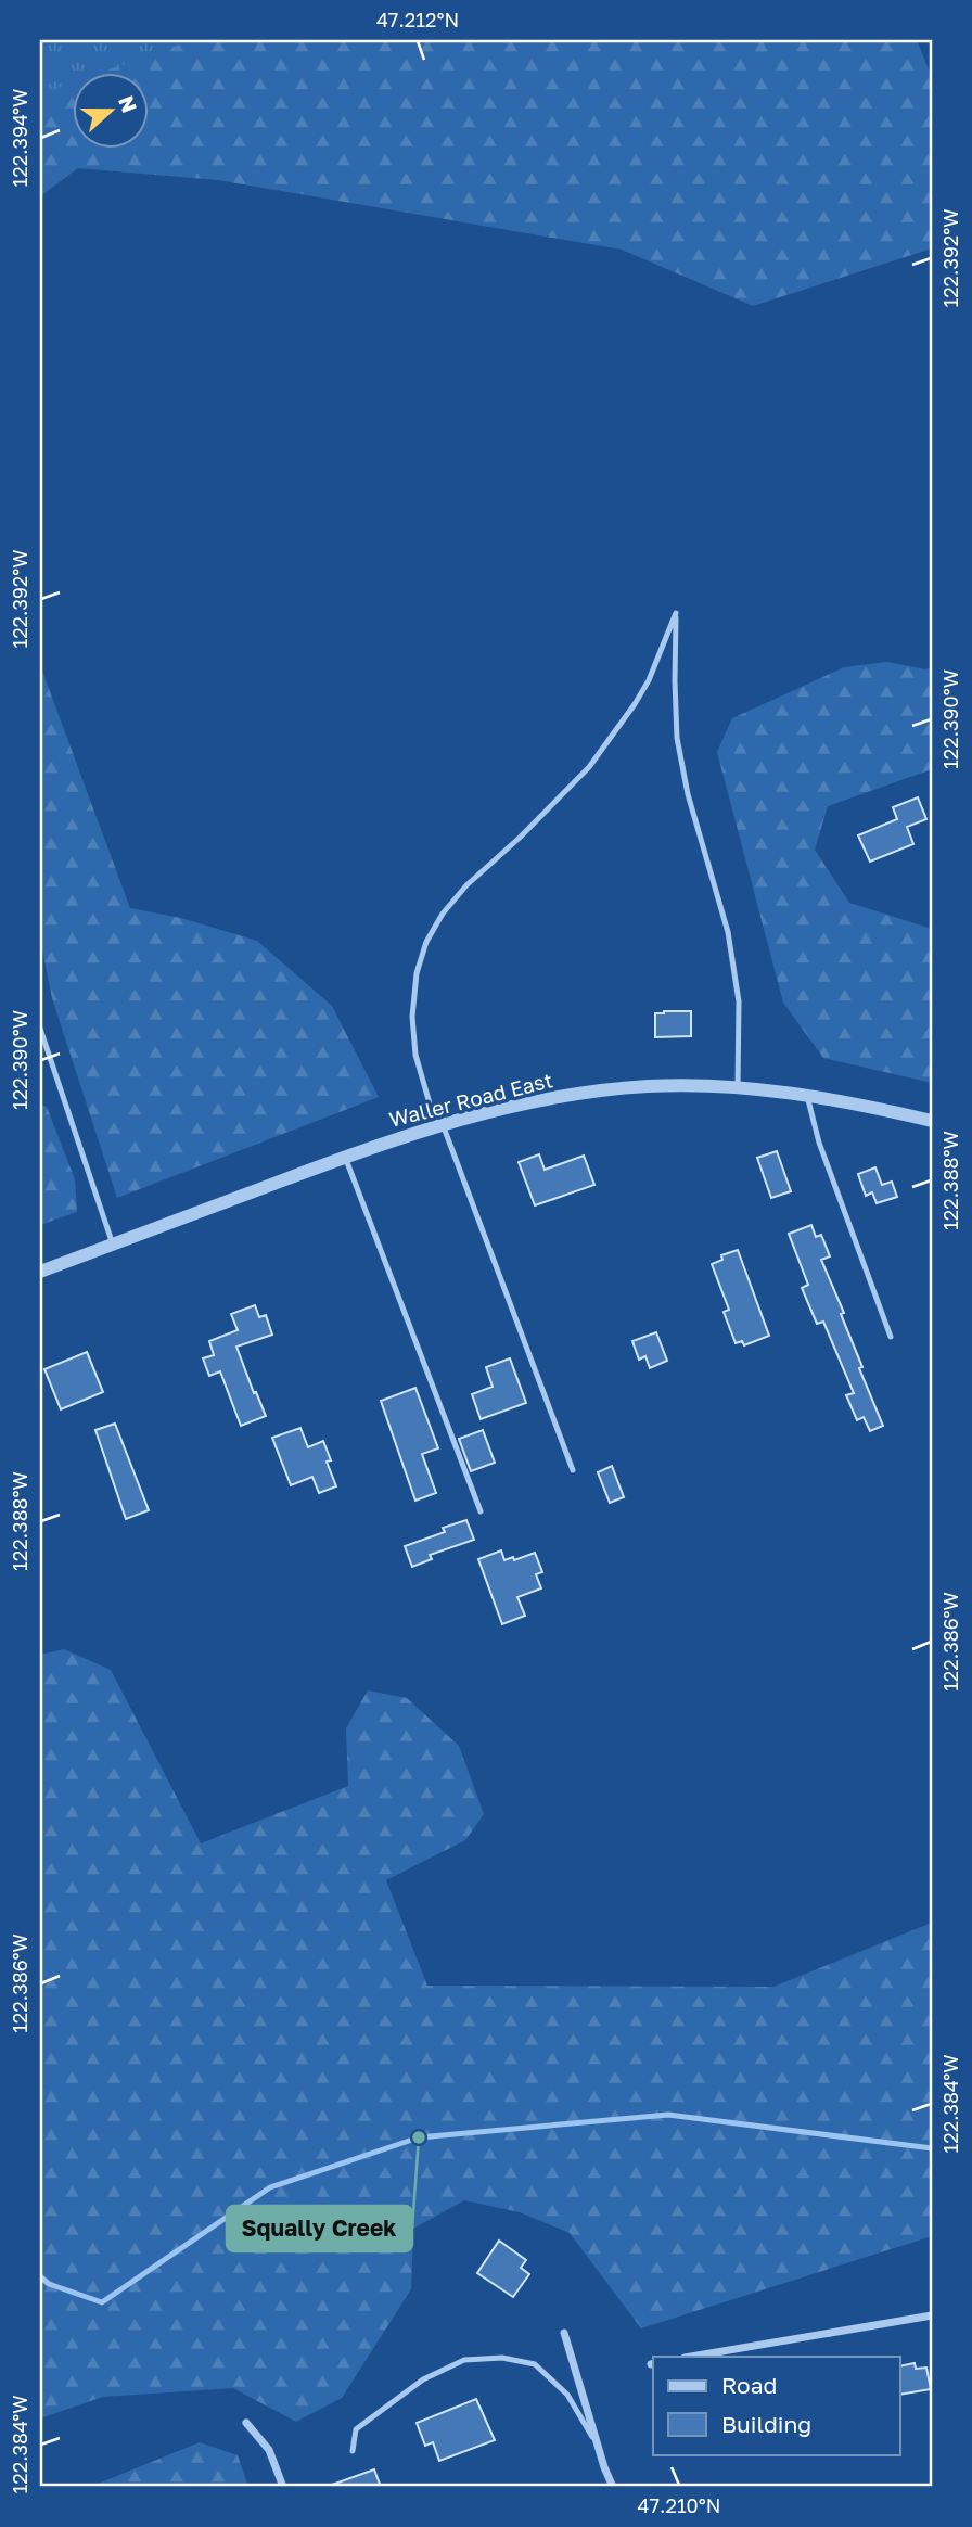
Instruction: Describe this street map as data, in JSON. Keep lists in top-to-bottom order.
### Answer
{
  "streets": {
    "street": ["Waller Road East"]
  },
  "places": ["Squally Creek"],
  "legend": ["Road", "Building"],
  "north": "right",
  "coordinates": [
    "47.212°N",
    "122.394°W",
    "122.392°W",
    "122.390°W",
    "122.388°W",
    "122.386°W",
    "122.384°W",
    "47.210°N"
  ]
}
